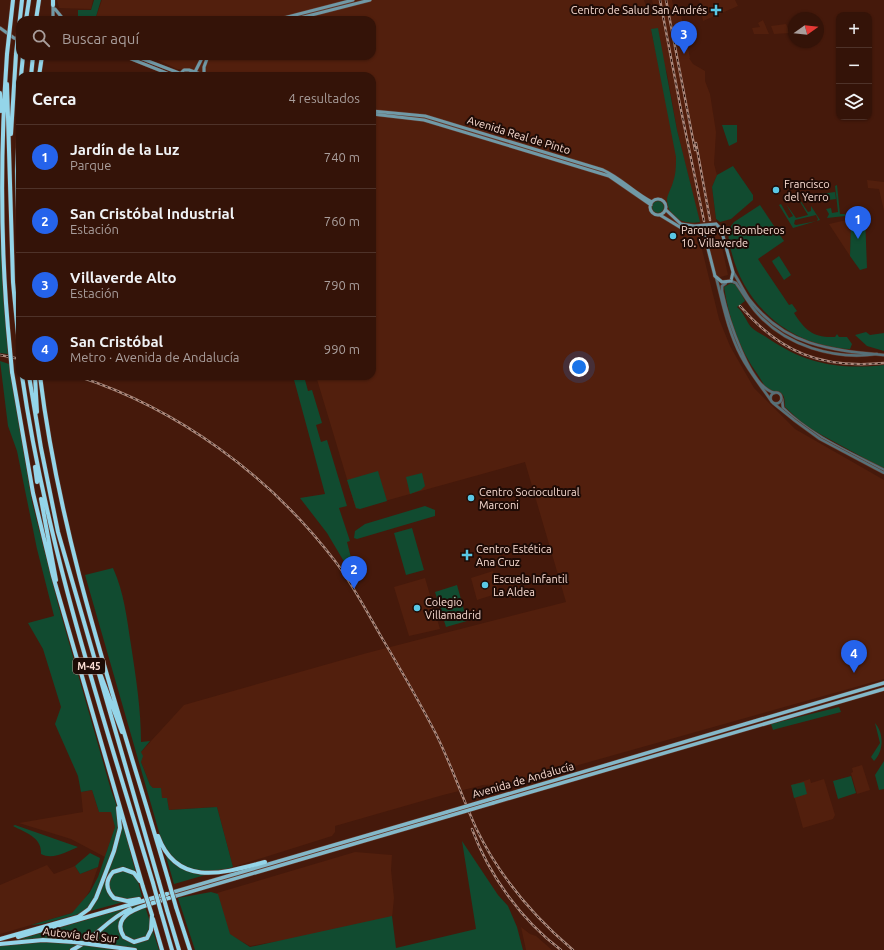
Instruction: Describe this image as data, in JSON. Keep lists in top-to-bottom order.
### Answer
{
  "streets": {
    "highway": ["M-45", "Autovía del Sur"],
    "main road": ["Avenida Real de Pinto", "Avenida de Andalucía"]
  },
  "places": {
    "health": ["Centro de Salud San Andrés", "Centro Estética Ana Cruz"],
    "other": [
      "Francisco del Yerro",
      "Parque de Bomberos 10. Villaverde",
      "Centro Sociocultural Marconi",
      "Escuela Infantil La Aldea",
      "Colegio Villamadrid"
    ]
  },
  "north": "right",
  "page": {
    "map_buttons": ["+", "−"],
    "search": "Buscar aquí",
    "pins": [
      "3",
      "1",
      "2",
      "4"
    ],
    "heading": ["Cerca", "4 resultados"],
    "list": [
      {
        "mark": "1",
        "name": "Jardín de la Luz",
        "note": "Parque",
        "value": "740 m"
      },
      {
        "mark": "2",
        "name": "San Cristóbal Industrial",
        "note": "Estación",
        "value": "760 m"
      },
      {
        "mark": "3",
        "name": "Villaverde Alto",
        "note": "Estación",
        "value": "790 m"
      },
      {
        "mark": "4",
        "name": "San Cristóbal",
        "note": "Metro · Avenida de Andalucía",
        "value": "990 m"
      }
    ]
  }
}
